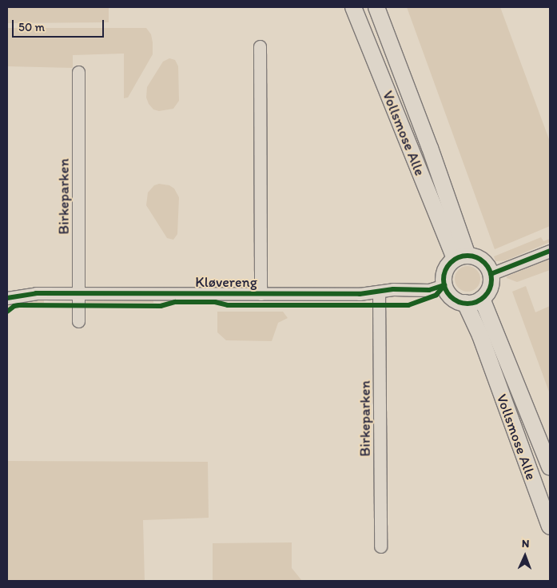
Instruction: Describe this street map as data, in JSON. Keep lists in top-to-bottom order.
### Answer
{
  "streets": {
    "street": ["Vollsmose Alle", "Birkeparken", "Kløvereng"]
  },
  "crossings": [
    ["Vollsmose Alle", "Kløvereng"],
    ["Birkeparken", "Kløvereng"]
  ],
  "scale_bar": "50 m",
  "north": "top"
}
